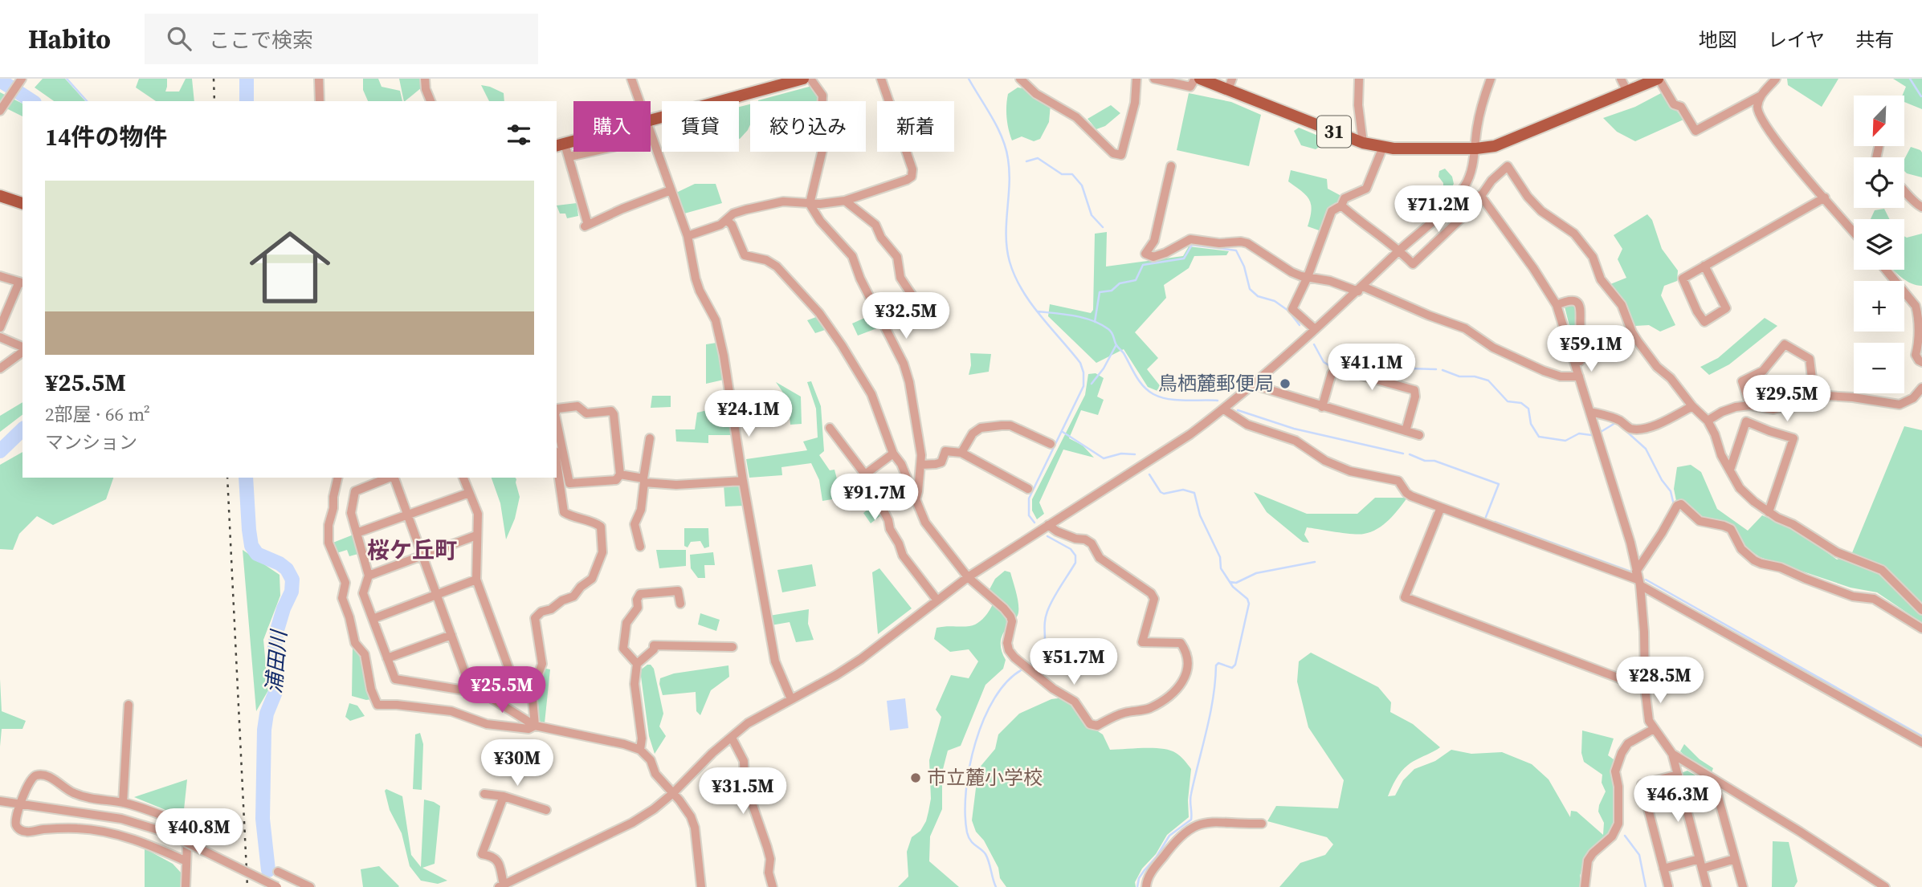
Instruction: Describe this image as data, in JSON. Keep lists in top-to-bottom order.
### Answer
{
  "streets": {
    "main road": ["31"]
  },
  "districts": ["桜ケ丘町"],
  "water": ["浦田川"],
  "places": ["鳥栖麓郵便局", "市立麓小学校"],
  "north": "bottom left",
  "page": {
    "header": "Habito",
    "search": "ここで検索",
    "nav": ["地図", "レイヤ", "共有"],
    "map_buttons": ["+", "−"],
    "chip": [
      "購入",
      "賃貸",
      "絞り込み",
      "新着"
    ],
    "heading": "14件の物件",
    "list": [
      {
        "name": "¥25.5M",
        "note": "2部屋 · 66 m² · マンション"
      }
    ],
    "price": [
      "¥71.2M",
      "¥32.5M",
      "¥59.1M",
      "¥41.1M",
      "¥29.5M",
      "¥24.1M",
      "¥91.7M",
      "¥51.7M",
      "¥28.5M",
      "¥25.5M",
      "¥30M",
      "¥31.5M",
      "¥46.3M",
      "¥40.8M"
    ]
  }
}
